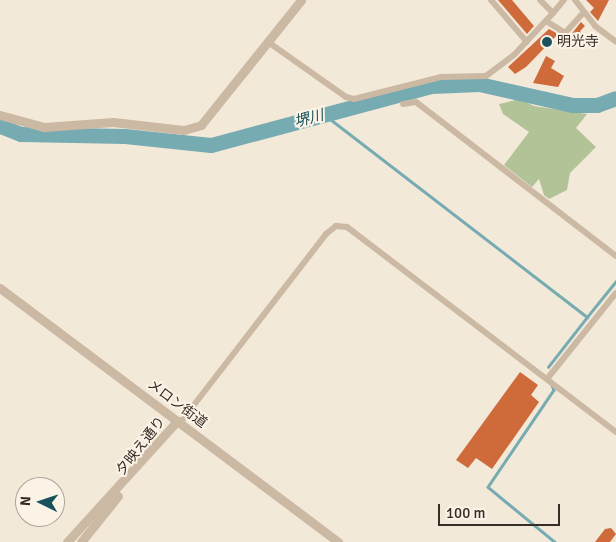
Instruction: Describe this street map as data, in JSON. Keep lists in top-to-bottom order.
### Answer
{
  "streets": {
    "street": ["メロン街道", "夕映え通り"]
  },
  "crossings": [
    ["メロン街道", "夕映え通り"]
  ],
  "water": ["堺川"],
  "places": ["明光寺"],
  "scale_bar": "100 m",
  "north": "left"
}
